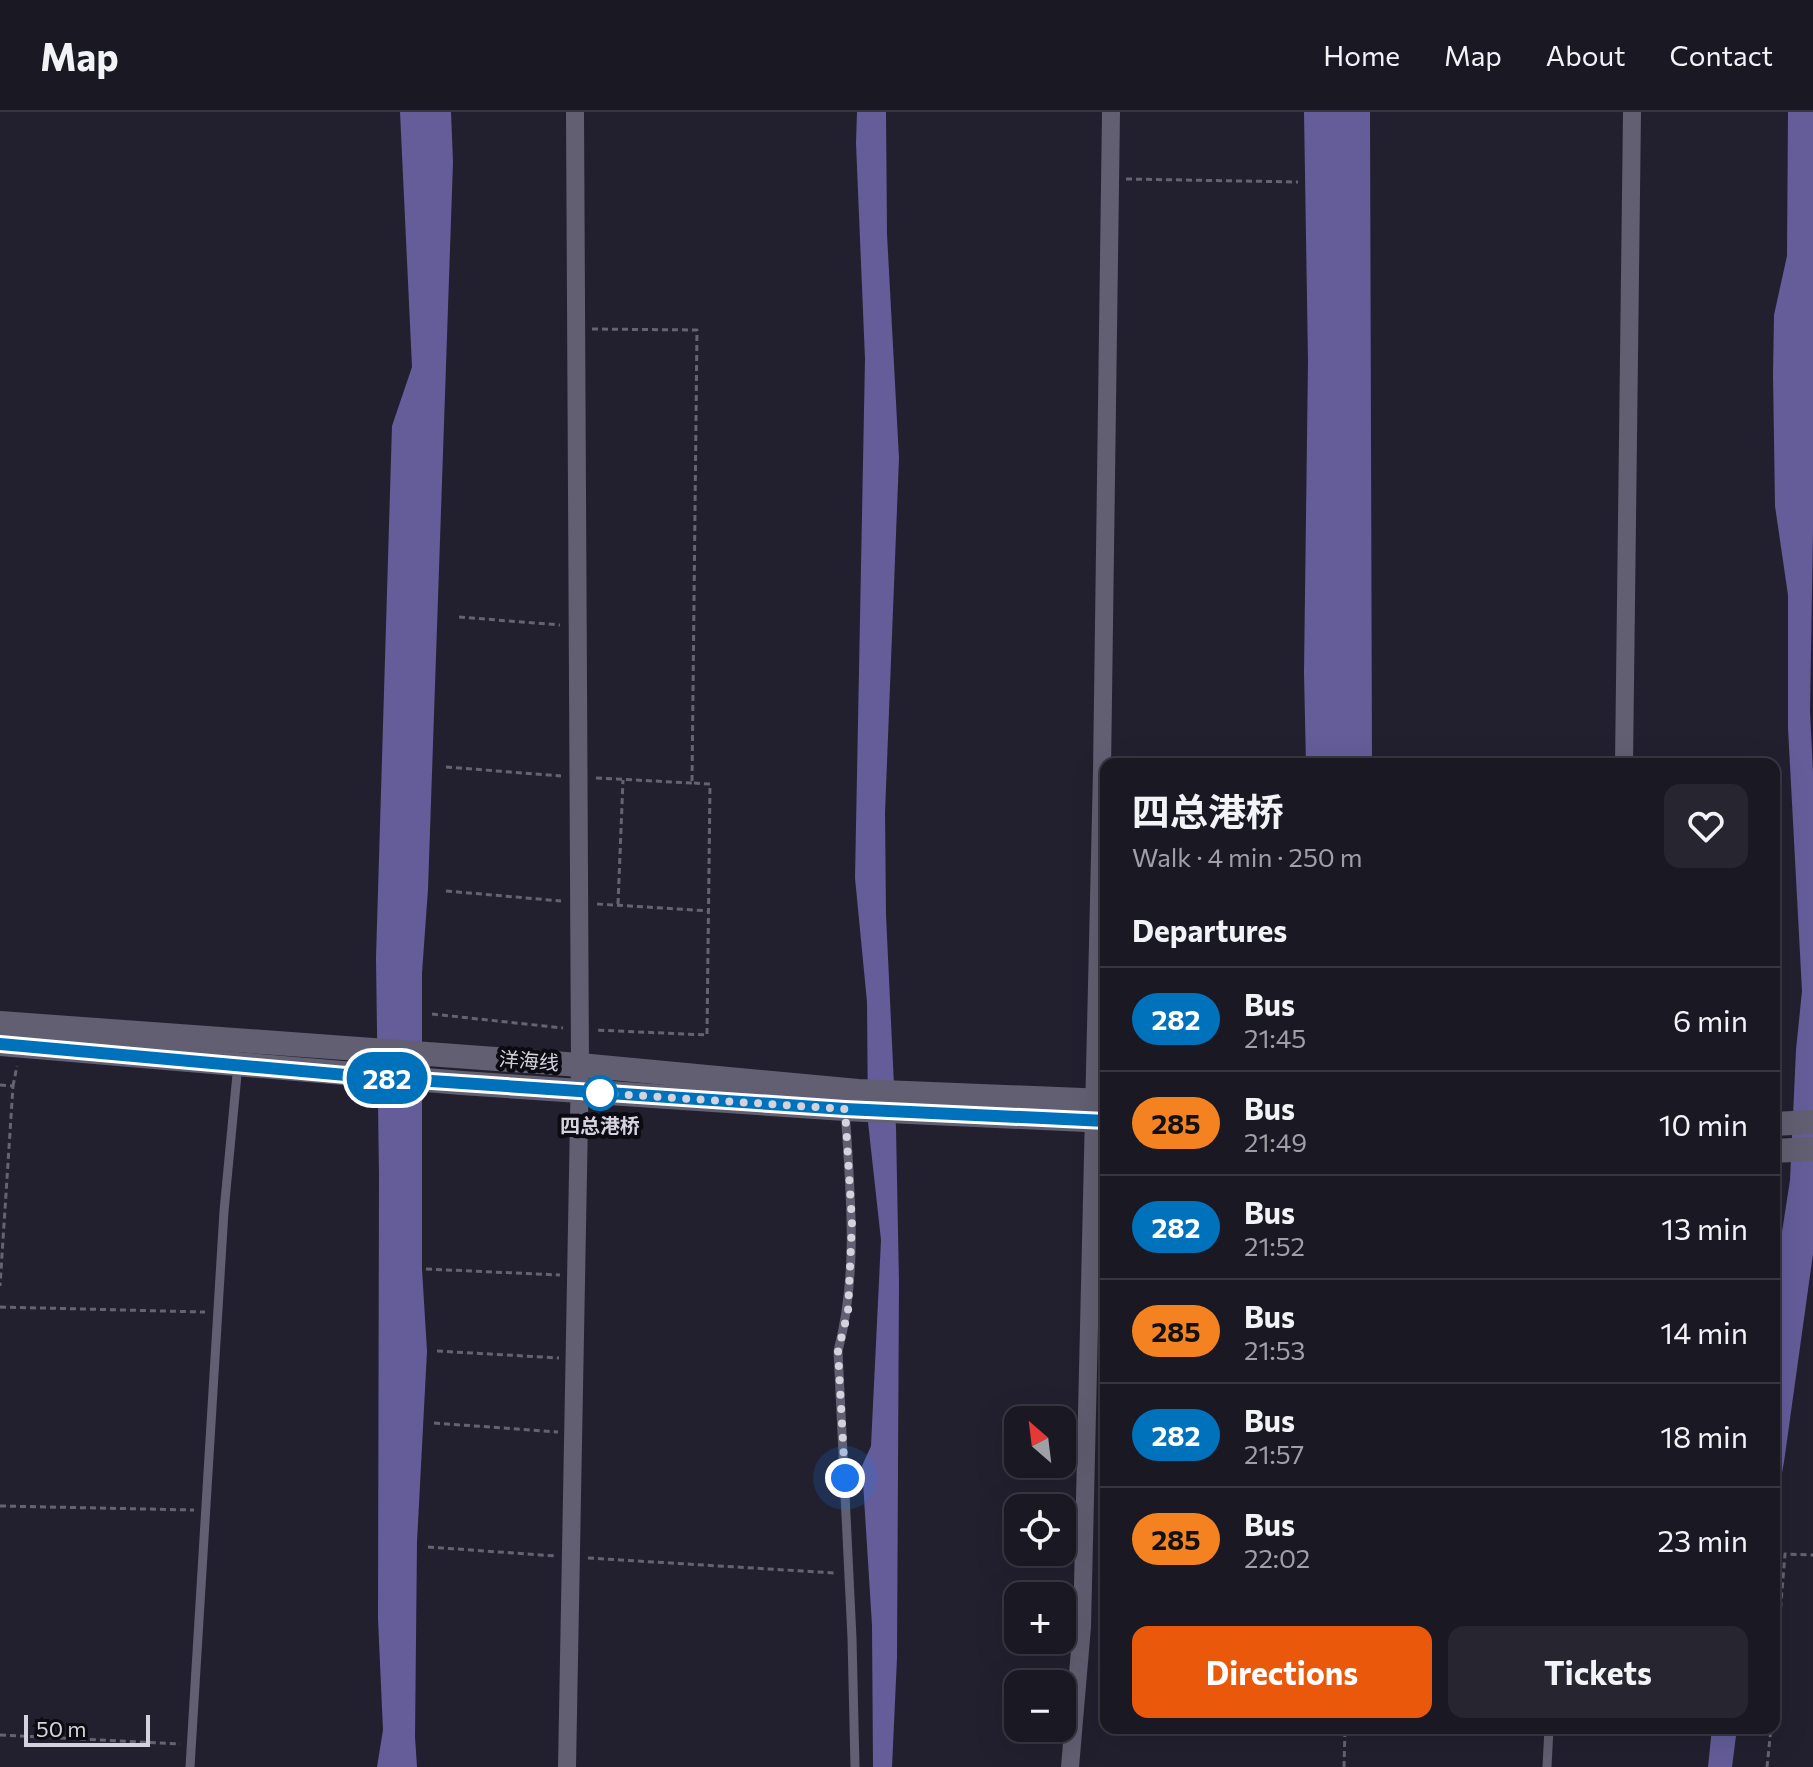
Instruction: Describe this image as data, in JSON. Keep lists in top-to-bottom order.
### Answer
{
  "streets": {
    "main road": ["洋海线"]
  },
  "places": ["四总港桥"],
  "lines": ["bus line 282"],
  "scale_bar": "50 m",
  "north": "top left",
  "page": {
    "header": "Map",
    "nav": [
      "Home",
      "Map",
      "About",
      "Contact"
    ],
    "on_map": "282",
    "heading": [
      ["四总港桥", "Walk · 4 min · 250 m"],
      "Departures"
    ],
    "list": [
      {
        "mark": "282",
        "name": "Bus",
        "note": "21:45",
        "value": "6 min"
      },
      {
        "mark": "285",
        "name": "Bus",
        "note": "21:49",
        "value": "10 min"
      },
      {
        "mark": "282",
        "name": "Bus",
        "note": "21:52",
        "value": "13 min"
      },
      {
        "mark": "285",
        "name": "Bus",
        "note": "21:53",
        "value": "14 min"
      },
      {
        "mark": "282",
        "name": "Bus",
        "note": "21:57",
        "value": "18 min"
      },
      {
        "mark": "285",
        "name": "Bus",
        "note": "22:02",
        "value": "23 min"
      }
    ],
    "map_buttons": ["+", "−"],
    "buttons": ["Directions", "Tickets"],
    "scale": "50 m"
  }
}
